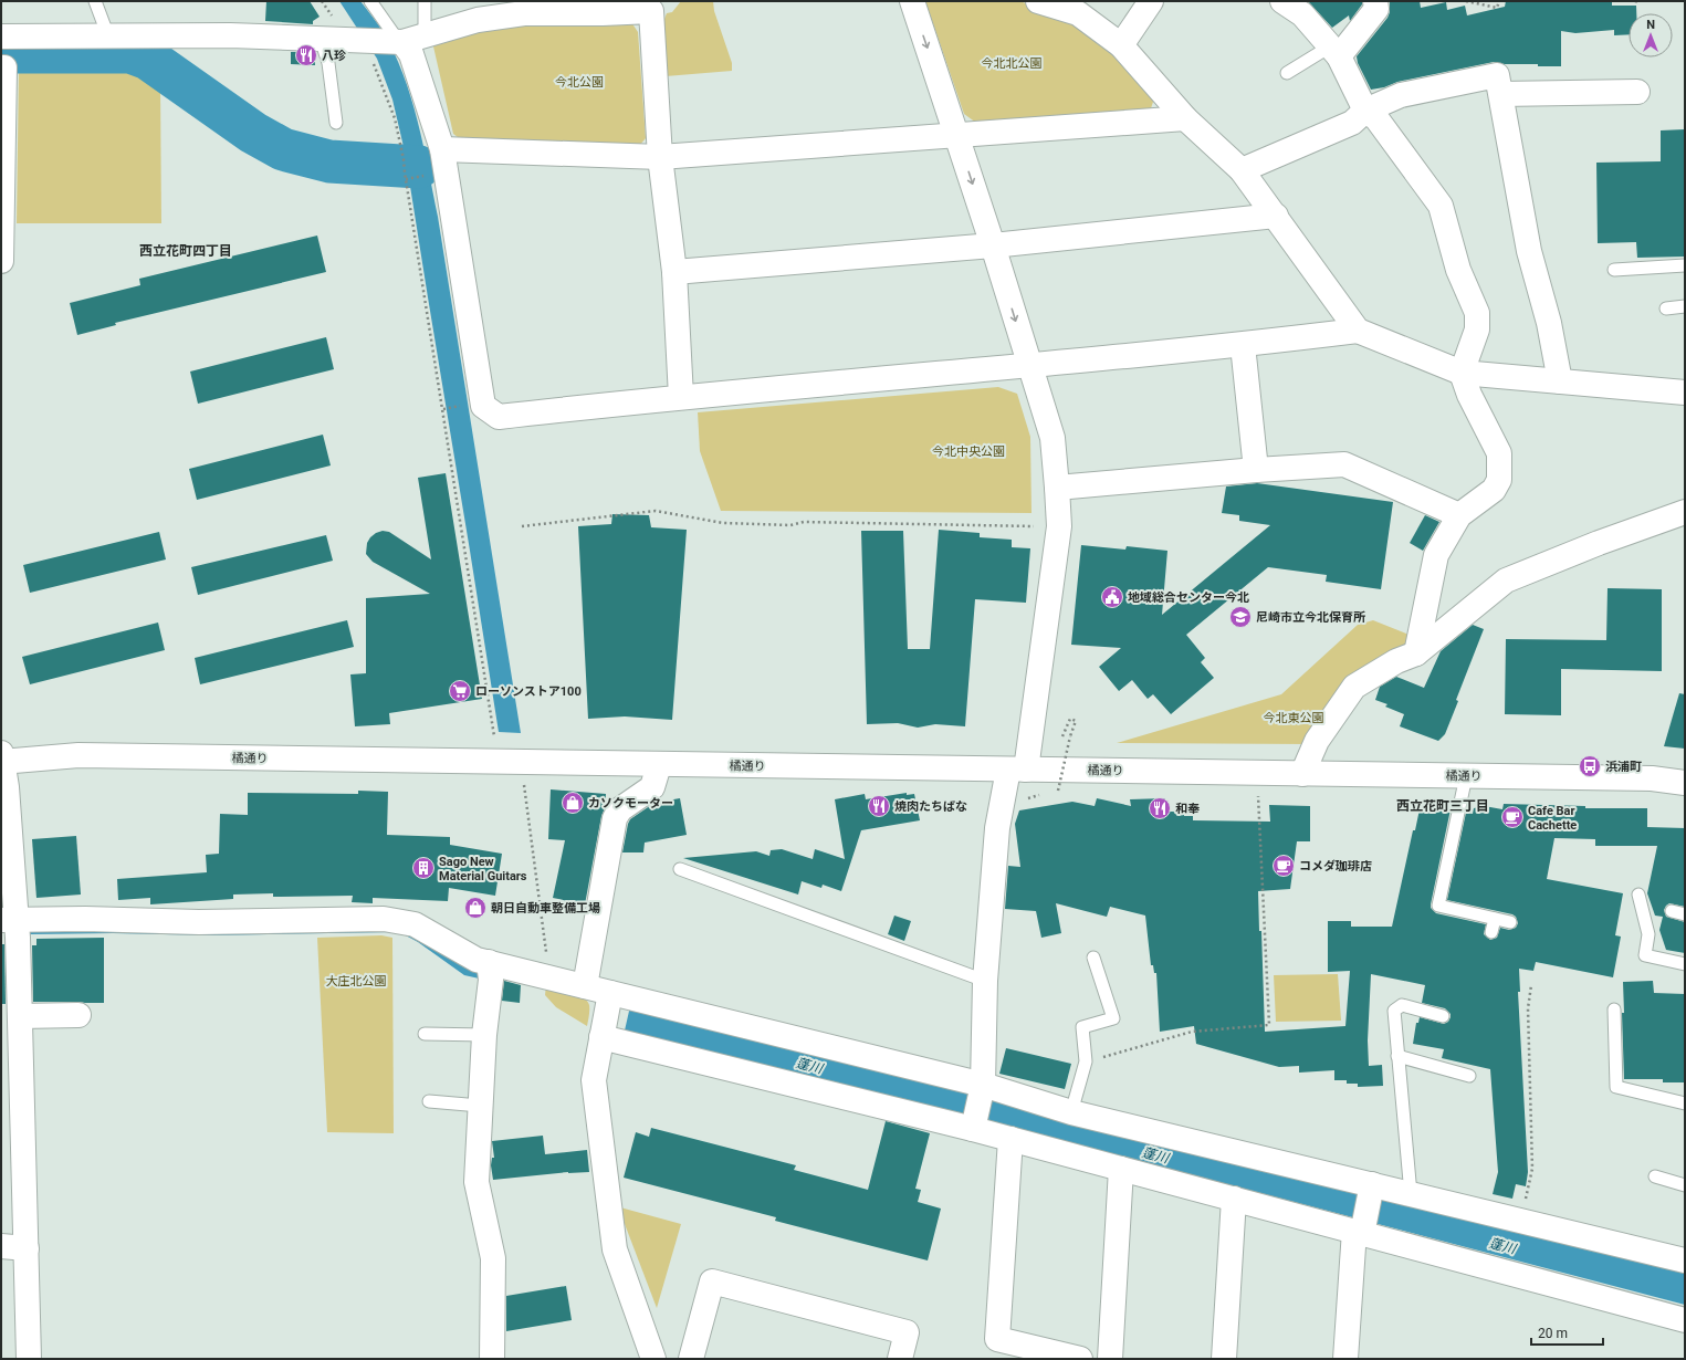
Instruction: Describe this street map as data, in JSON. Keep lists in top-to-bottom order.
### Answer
{
  "streets": {
    "street": ["橘通り"]
  },
  "districts": ["西立花町四丁目", "西立花町三丁目"],
  "water": ["蓬川"],
  "parks": [
    "今北北公園",
    "今北公園",
    "今北中央公園",
    "今北東公園",
    "大庄北公園"
  ],
  "places": {
    "restaurant": ["八珍", "焼肉たちばな", "和奉"],
    "public building": ["地域総合センター今北"],
    "school or university": ["尼崎市立今北保育所"],
    "supermarket": ["ローソンストア100"],
    "bus stop": ["浜浦町"],
    "shop": ["カソクモーター", "朝日自動車整備工場"],
    "cafe": ["Cafe Bar Cachette", "コメダ珈琲店"],
    "building": ["Sago New Material Guitars"]
  },
  "scale_bar": "20 m",
  "north": "top"
}
